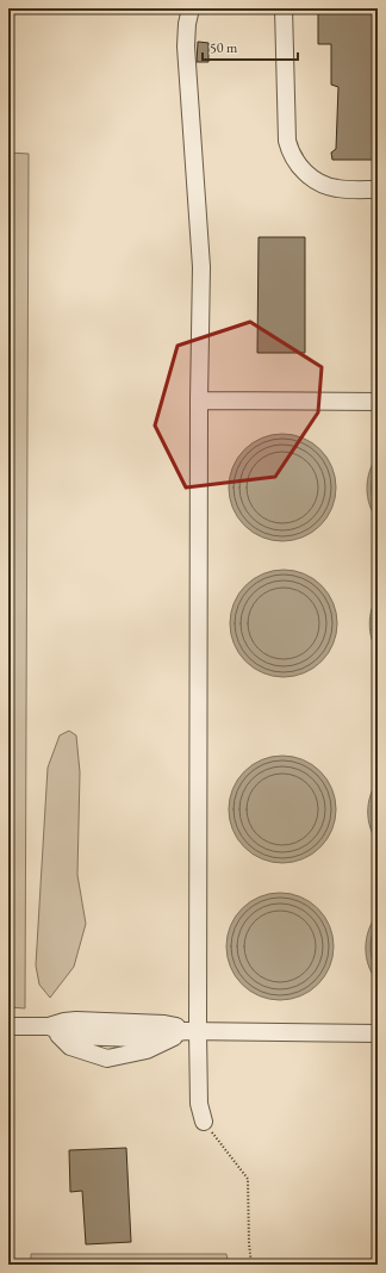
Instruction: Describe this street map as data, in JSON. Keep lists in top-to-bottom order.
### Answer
{
  "scale_bar": "50 m"
}
